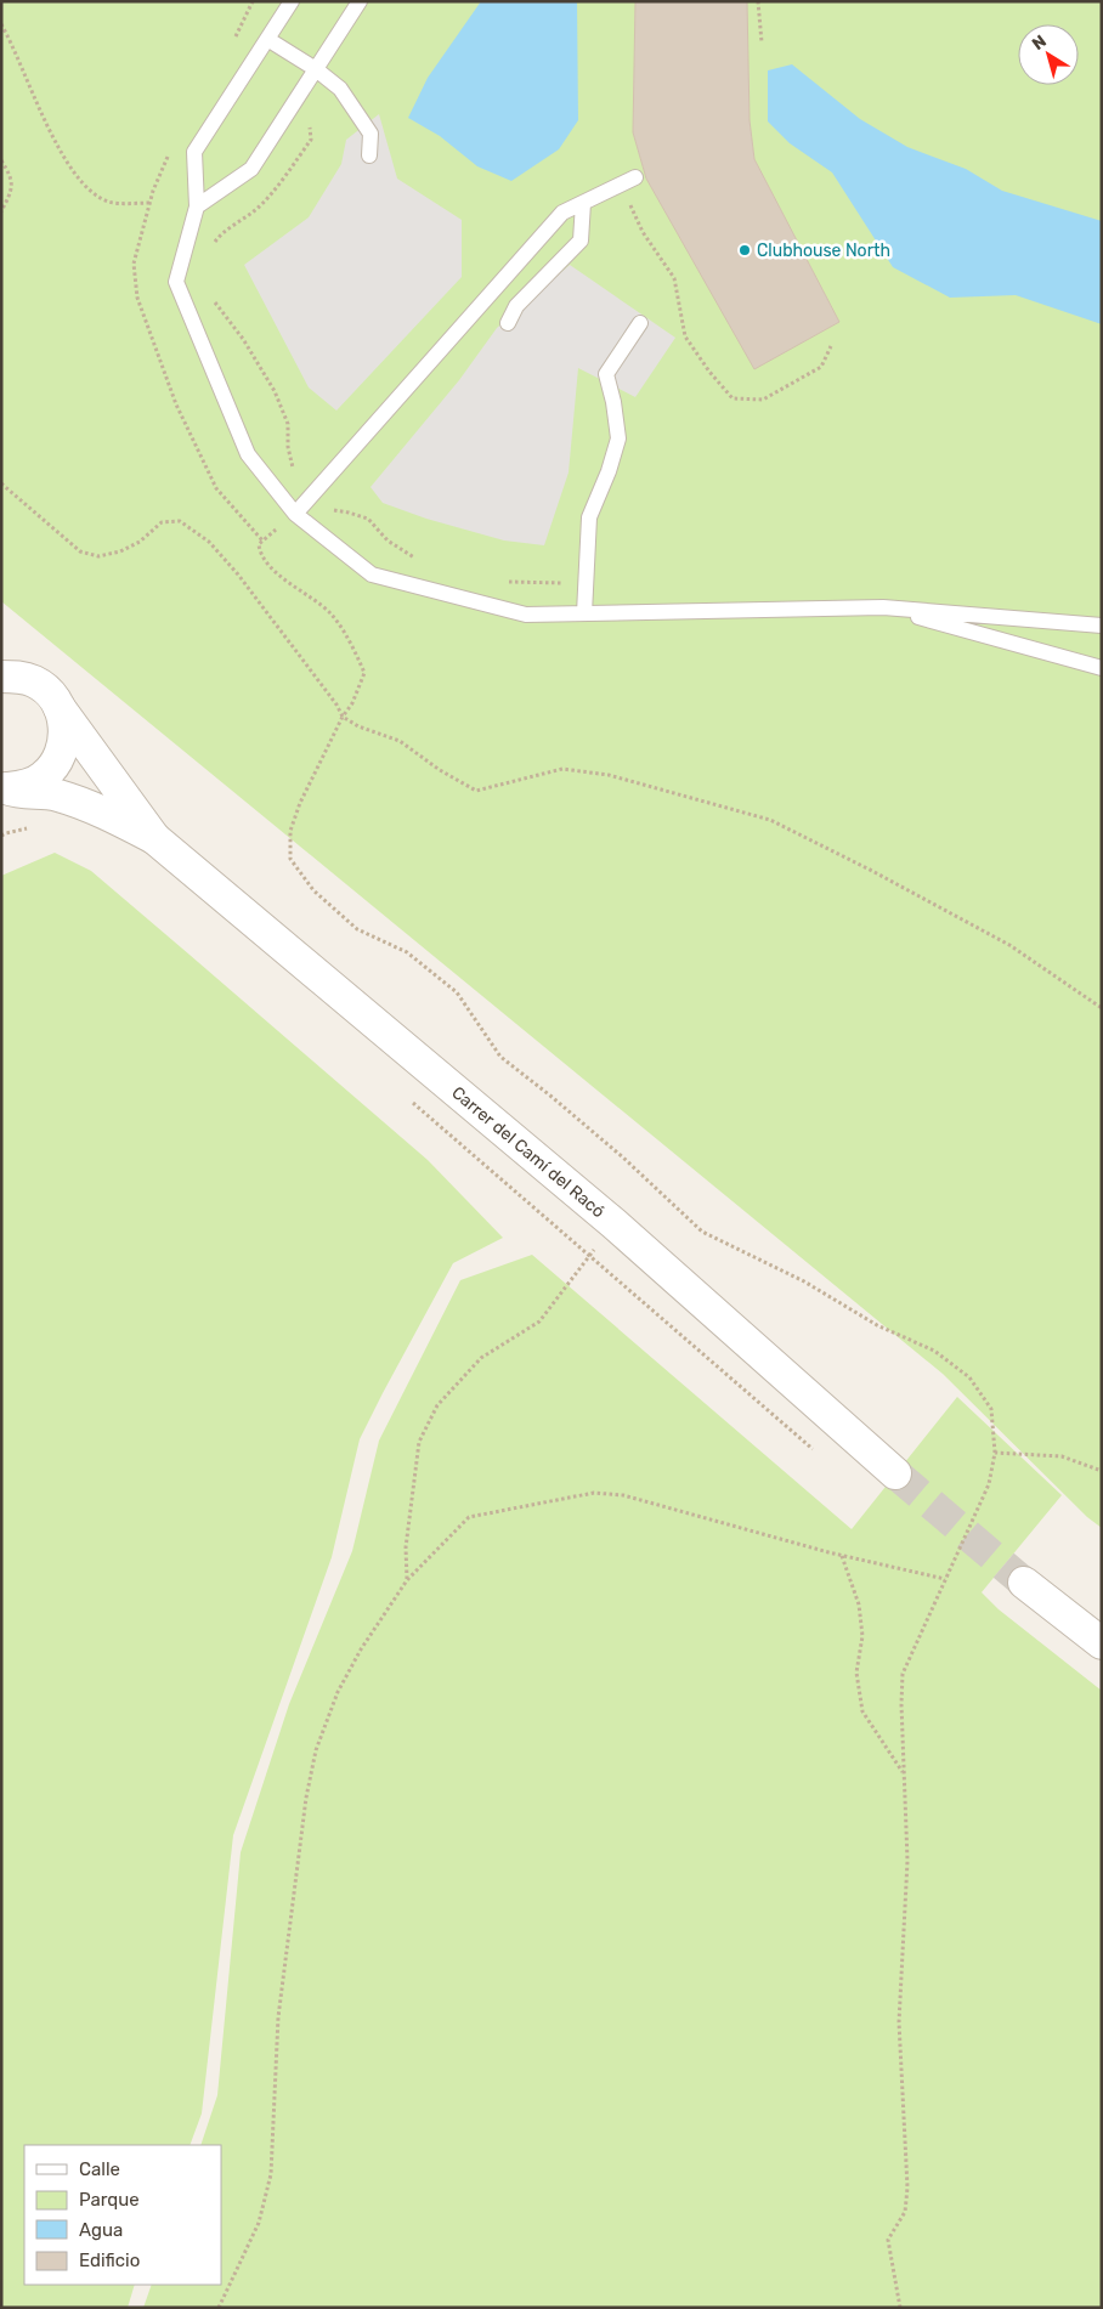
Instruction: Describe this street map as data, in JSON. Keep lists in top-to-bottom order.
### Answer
{
  "streets": {
    "street": ["Carrer del Camí del Racó"]
  },
  "places": ["Clubhouse North"],
  "legend": [
    "Calle",
    "Parque",
    "Agua",
    "Edificio"
  ],
  "north": "top left"
}
